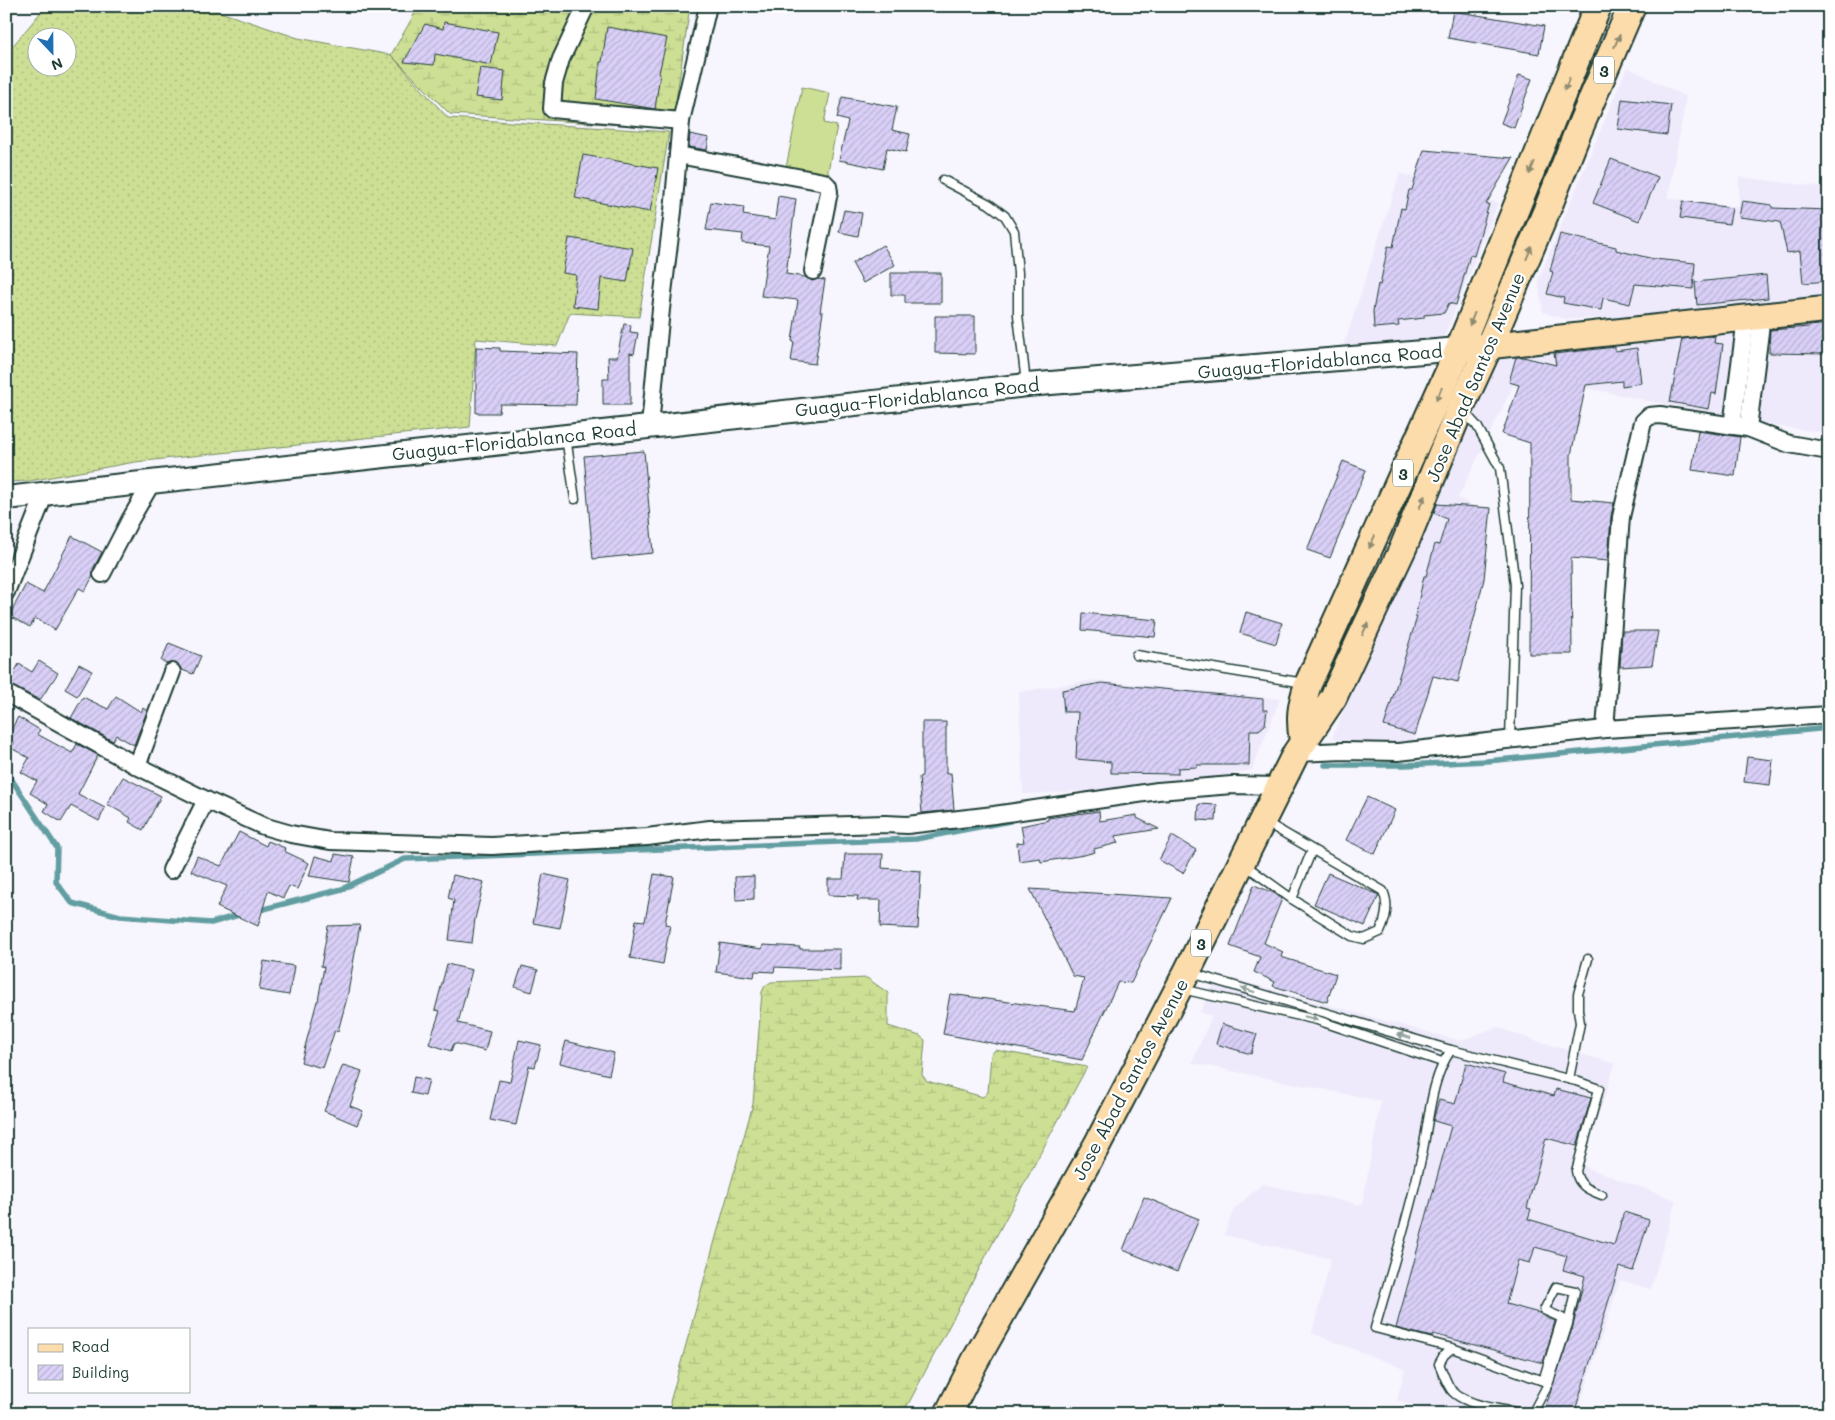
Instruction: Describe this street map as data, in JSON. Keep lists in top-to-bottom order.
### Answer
{
  "streets": {
    "highway": ["3", "Jose Abad Santos Avenue"],
    "main road": ["Guagua-Floridablanca Road"]
  },
  "crossings": [
    ["Guagua-Floridablanca Road", "Jose Abad Santos Avenue"]
  ],
  "legend": ["Road", "Building"],
  "north": "bottom"
}
